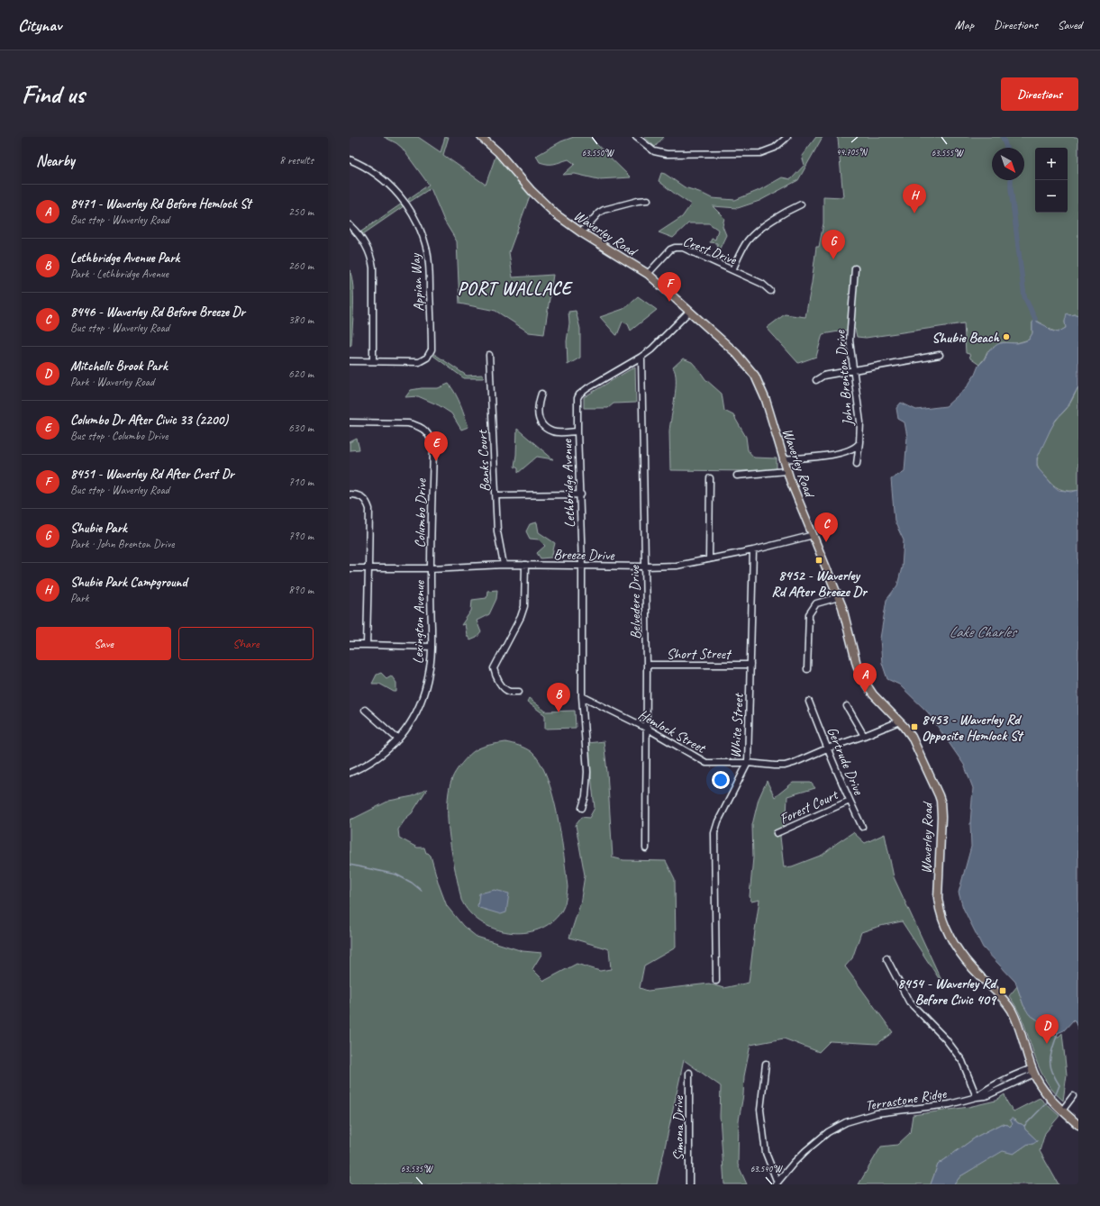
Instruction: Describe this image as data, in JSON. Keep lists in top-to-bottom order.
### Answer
{
  "streets": {
    "main road": ["Waverley Road"],
    "street": [
      "Crest Drive",
      "Appian Way",
      "John Brenton Drive",
      "Banks Court",
      "Lethbridge Avenue",
      "Columbo Drive",
      "Breeze Drive",
      "Belvedere Drive",
      "Lexington Avenue",
      "Short Street",
      "White Street",
      "Hemlock Street",
      "Gertrude Drive",
      "Forest Court",
      "Terrastone Ridge",
      "Simona Drive"
    ]
  },
  "crossings": [
    ["Waverley Road", "Crest Drive"],
    ["Waverley Road", "Lethbridge Avenue"],
    ["Waverley Road", "Breeze Drive"],
    ["Waverley Road", "Hemlock Street"],
    ["Waverley Road", "Terrastone Ridge"],
    ["Banks Court", "Breeze Drive"],
    ["Lethbridge Avenue", "Breeze Drive"],
    ["Lethbridge Avenue", "Belvedere Drive"],
    ["Lethbridge Avenue", "Hemlock Street"],
    ["Columbo Drive", "Breeze Drive"],
    ["Columbo Drive", "Lexington Avenue"],
    ["Breeze Drive", "Belvedere Drive"],
    ["Breeze Drive", "Lexington Avenue"],
    ["Breeze Drive", "White Street"],
    ["Belvedere Drive", "Short Street"],
    ["Belvedere Drive", "Hemlock Street"],
    ["Short Street", "White Street"],
    ["White Street", "Hemlock Street"],
    ["Hemlock Street", "Gertrude Drive"],
    ["Gertrude Drive", "Forest Court"]
  ],
  "districts": ["PORT WALLACE"],
  "water": ["Lake Charles"],
  "places": {
    "other": ["Shubie Beach"],
    "transit": ["8452 - Waverley Rd After Breeze Dr", "8453 - Waverley Rd Opposite Hemlock St", "8454 - Waverley Rd Before Civic 409"]
  },
  "north": "bottom right",
  "page": {
    "header": "Citynav",
    "nav": ["Map", "Directions", "Saved"],
    "buttons": [
      "Directions",
      ["Save", "Share"]
    ],
    "title": "Find us",
    "heading": ["Nearby", "8 results"],
    "map_buttons": ["+", "−"],
    "list": [
      {
        "mark": "A",
        "name": "8471 - Waverley Rd Before Hemlock St",
        "note": "Bus stop · Waverley Road",
        "value": "250 m"
      },
      {
        "mark": "B",
        "name": "Lethbridge Avenue Park",
        "note": "Park · Lethbridge Avenue",
        "value": "260 m"
      },
      {
        "mark": "C",
        "name": "8446 - Waverley Rd Before Breeze Dr",
        "note": "Bus stop · Waverley Road",
        "value": "380 m"
      },
      {
        "mark": "D",
        "name": "Mitchells Brook Park",
        "note": "Park · Waverley Road",
        "value": "620 m"
      },
      {
        "mark": "E",
        "name": "Columbo Dr After Civic 33 (2200)",
        "note": "Bus stop · Columbo Drive",
        "value": "630 m"
      },
      {
        "mark": "F",
        "name": "8451 - Waverley Rd After Crest Dr",
        "note": "Bus stop · Waverley Road",
        "value": "710 m"
      },
      {
        "mark": "G",
        "name": "Shubie Park",
        "note": "Park · John Brenton Drive",
        "value": "790 m"
      },
      {
        "mark": "H",
        "name": "Shubie Park Campground",
        "note": "Park",
        "value": "890 m"
      }
    ],
    "pins": [
      "H",
      "G",
      "F",
      "E",
      "C",
      "A",
      "B",
      "D"
    ]
  },
  "coordinates": [
    "44.705°N",
    "63.550°W",
    "63.555°W",
    "63.535°W",
    "63.540°W"
  ]
}
